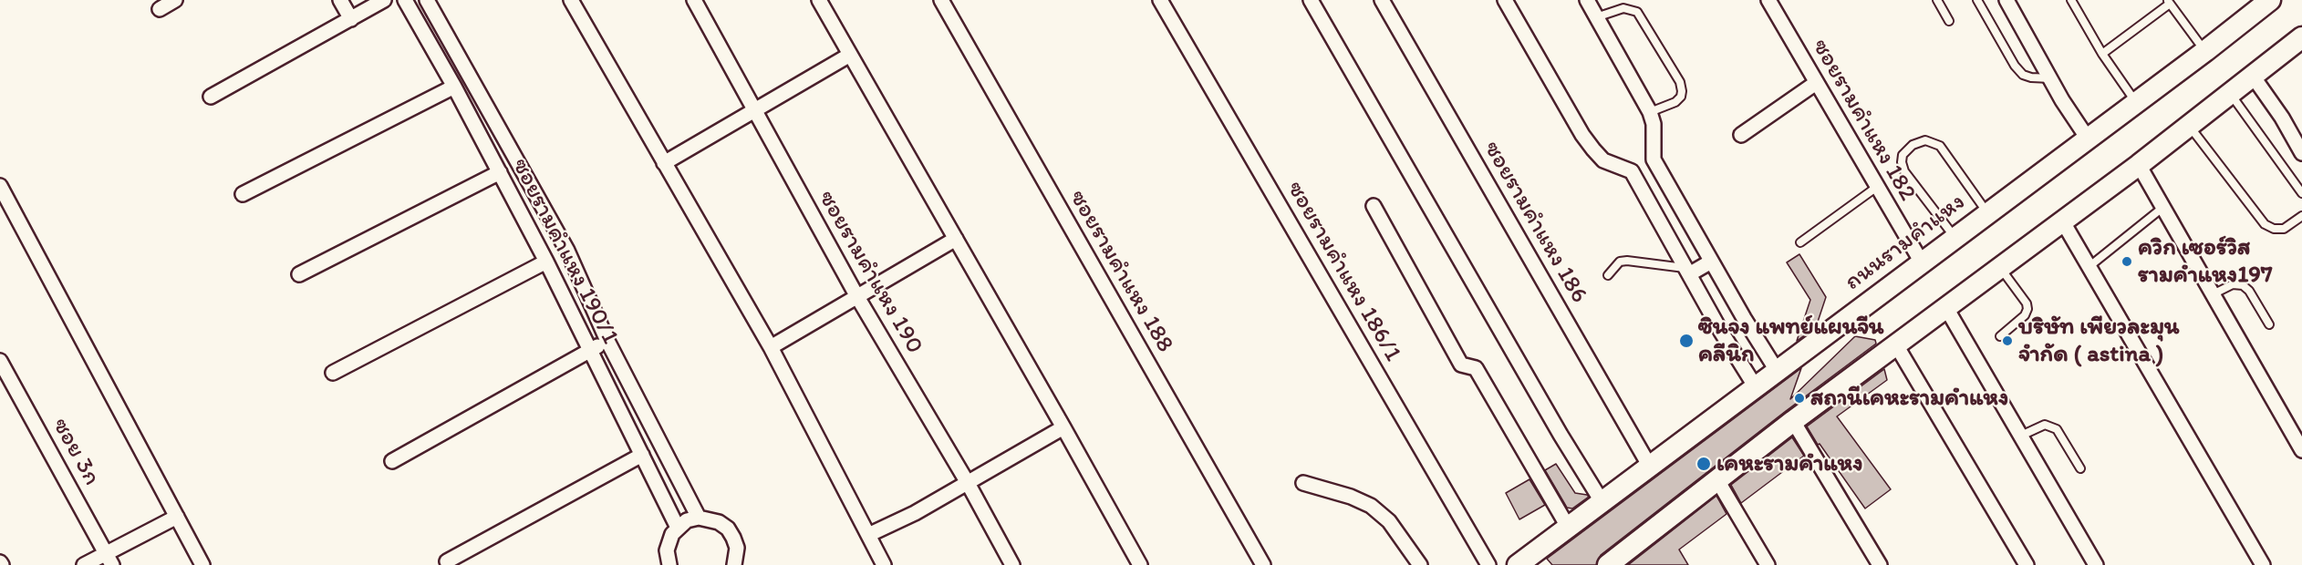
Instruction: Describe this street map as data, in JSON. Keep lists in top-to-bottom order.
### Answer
{
  "streets": {
    "main road": ["ถนนรามคำแหง"],
    "street": [
      "ซอยรามคำแหง 182",
      "ซอยรามคำแหง 186",
      "ซอยรามคำแหง 190/1",
      "ซอยรามคำแหง 188",
      "ซอยรามคำแหง 186/1",
      "ซอยรามคำแหง 190",
      "ซอย 3ก"
    ]
  },
  "crossings": [
    ["ซอยรามคำแหง 182", "ถนนรามคำแหง"],
    ["ซอยรามคำแหง 186", "ถนนรามคำแหง"]
  ],
  "places": [
    "ควิก เซอร์วิส รามคำแหง197",
    "ซินจง แพทย์แผนจีน คลีนิก",
    "บริษัท เพียวละมุน จำกัด ( astina )",
    "สถานีเคหะรามคำแหง",
    "เคหะรามคำแหง"
  ]
}
